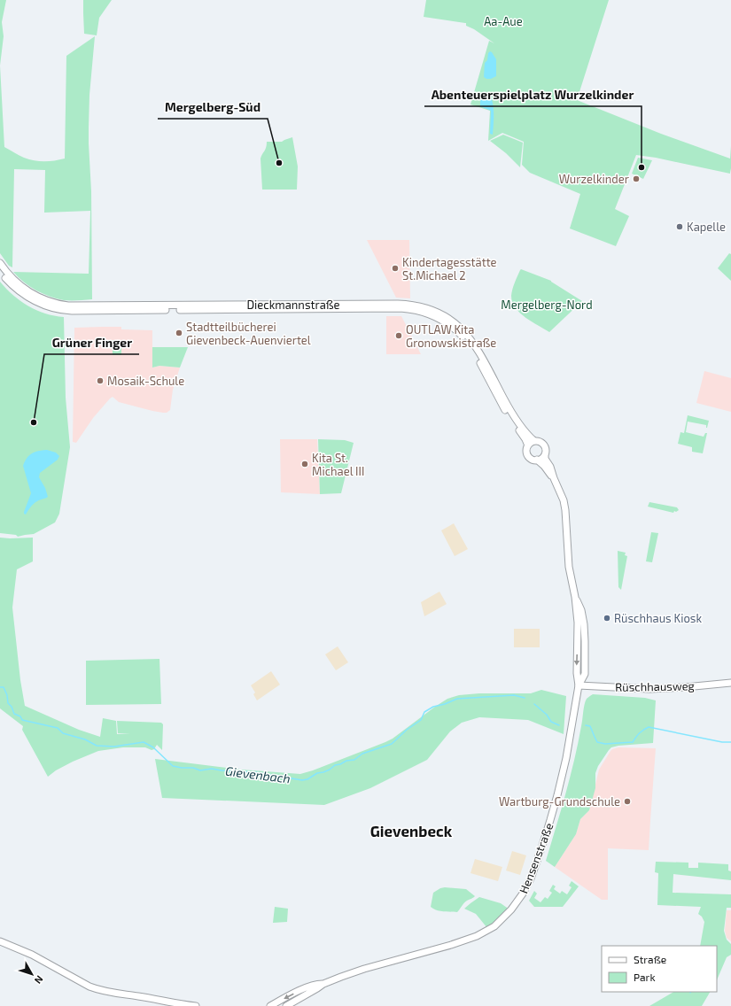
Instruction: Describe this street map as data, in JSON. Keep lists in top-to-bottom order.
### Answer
{
  "streets": {
    "street": ["Dieckmannstraße", "Rüschhausweg", "Hensenstraße"]
  },
  "crossings": [
    ["Dieckmannstraße", "Rüschhausweg"],
    ["Dieckmannstraße", "Hensenstraße"],
    ["Rüschhausweg", "Hensenstraße"]
  ],
  "districts": ["Gievenbeck"],
  "water": ["Gievenbach"],
  "parks": ["Aa-Aue", "Mergelberg-Nord"],
  "places": [
    "Mergelberg-Süd",
    "Abenteuerspielplatz Wurzelkinder",
    "Wurzelkinder",
    "Kapelle",
    "Kindertagesstätte St.Michael 2",
    "Stadtteilbücherei Gievenbeck-Auenviertel",
    "OUTLAW Kita Gronowskistraße",
    "Mosaik-Schule",
    "Grüner Finger",
    "Kita St. Michael III",
    "Rüschhaus Kiosk",
    "Wartburg-Grundschule"
  ],
  "legend": ["Straße", "Park"],
  "north": "bottom right"
}
